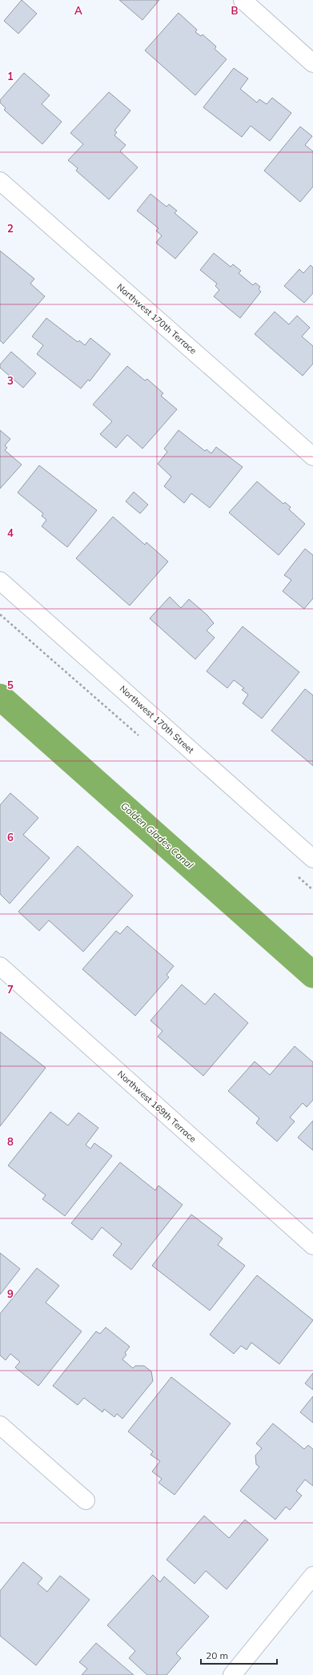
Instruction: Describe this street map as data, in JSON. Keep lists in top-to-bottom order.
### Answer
{
  "streets": {
    "street": ["Northwest 170th Terrace", "Northwest 170th Street", "Northwest 169th Terrace"]
  },
  "water": ["Golden Glades Canal"],
  "scale_bar": "20 m",
  "grid": {
    "columns": ["A", "B"],
    "rows": [
      "1",
      "2",
      "3",
      "4",
      "5",
      "6",
      "7",
      "8",
      "9"
    ]
  }
}
